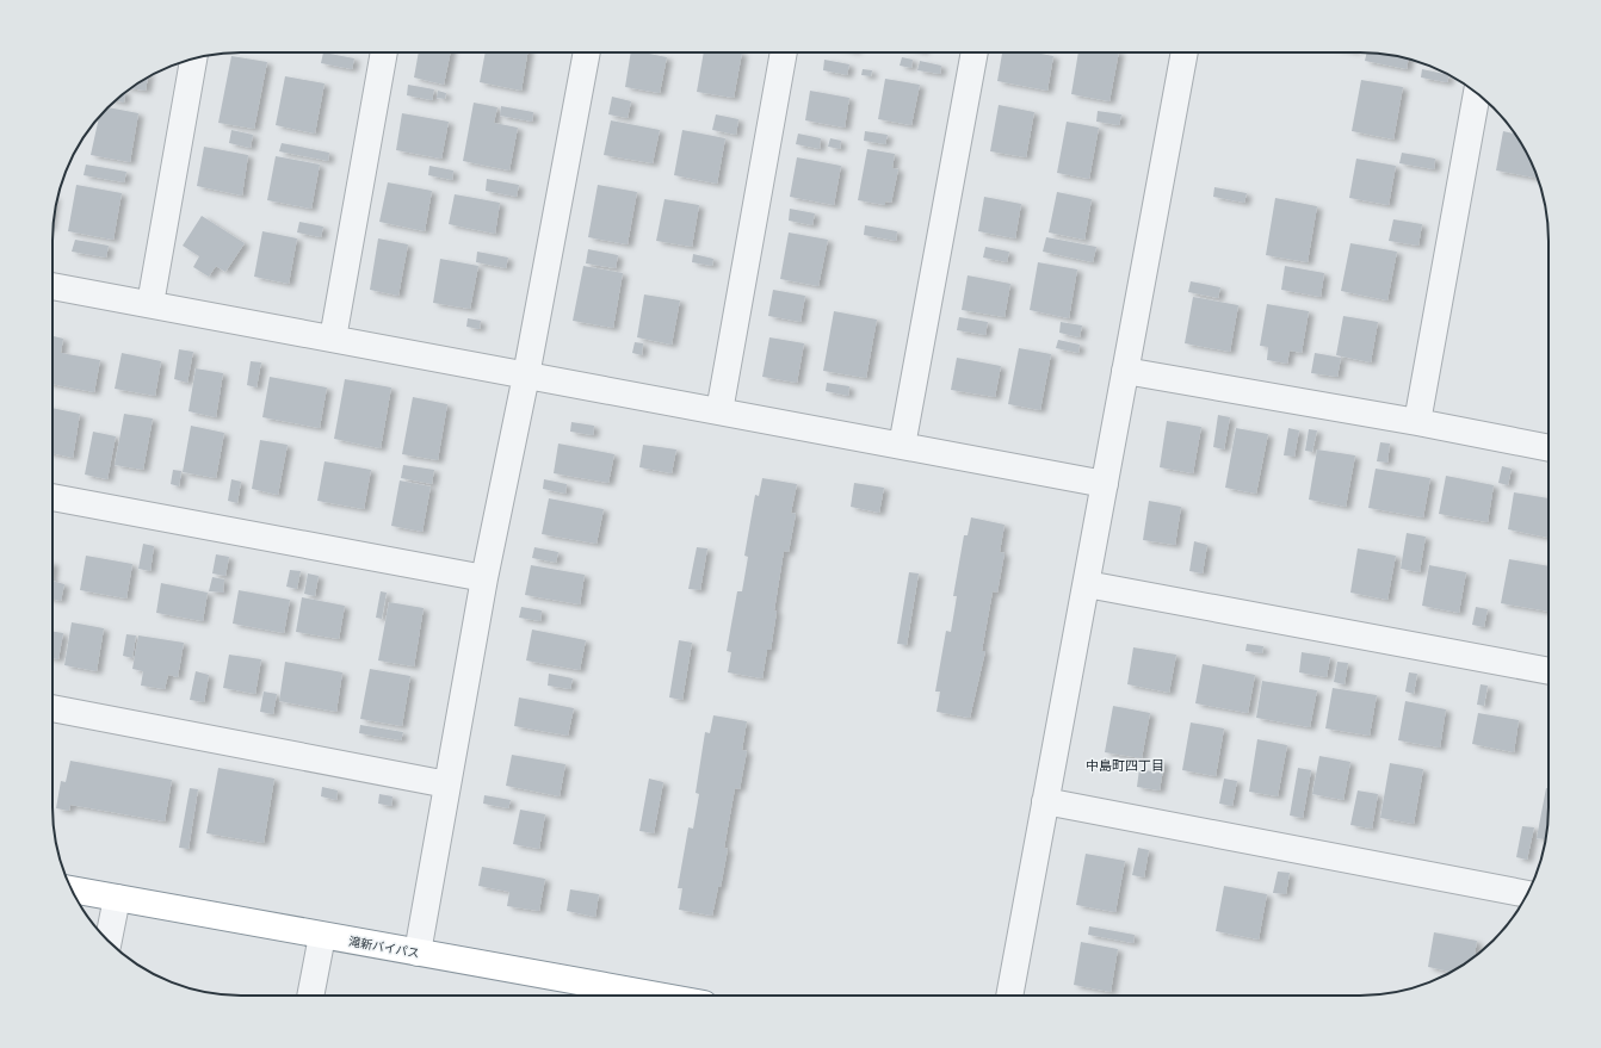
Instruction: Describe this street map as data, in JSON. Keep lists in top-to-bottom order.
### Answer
{
  "streets": {
    "highway": ["滝新バイパス"]
  },
  "districts": ["中島町四丁目"]
}
